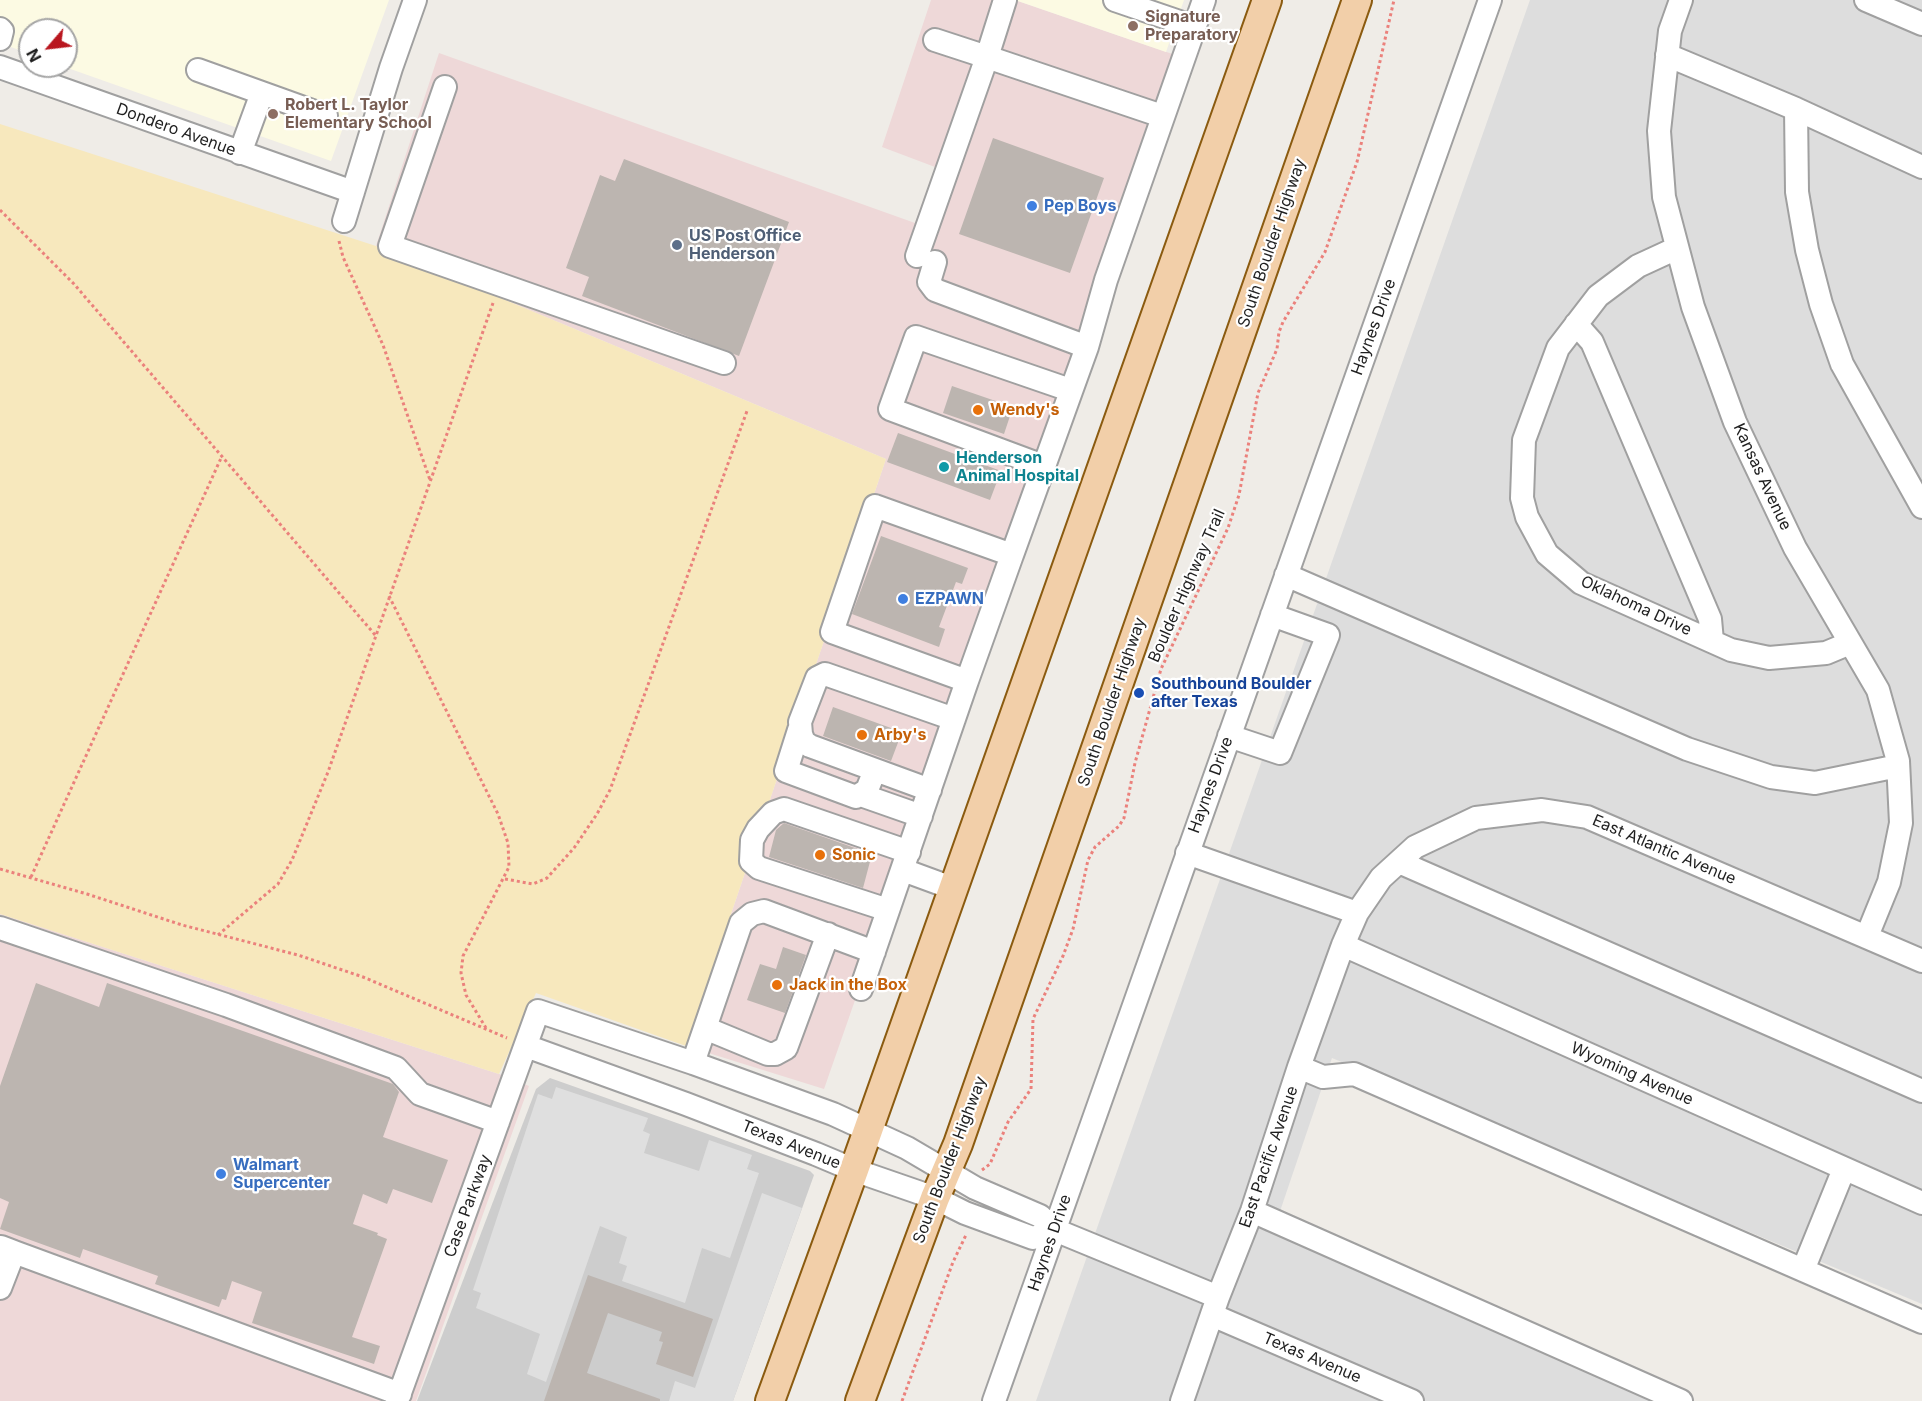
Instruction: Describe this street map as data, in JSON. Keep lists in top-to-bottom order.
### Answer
{
  "streets": {
    "main road": ["South Boulder Highway"],
    "street": [
      "Dondero Avenue",
      "Haynes Drive",
      "Kansas Avenue",
      "Oklahoma Drive",
      "East Atlantic Avenue",
      "Wyoming Avenue",
      "Texas Avenue",
      "East Pacific Avenue",
      "Case Parkway"
    ],
    "path": ["Boulder Highway Trail"]
  },
  "crossings": [
    ["South Boulder Highway", "Texas Avenue"],
    ["Haynes Drive", "Texas Avenue"],
    ["Kansas Avenue", "Oklahoma Drive"],
    ["Kansas Avenue", "East Atlantic Avenue"],
    ["Boulder Highway Trail", "Texas Avenue"],
    ["East Atlantic Avenue", "East Pacific Avenue"],
    ["Wyoming Avenue", "East Pacific Avenue"],
    ["Texas Avenue", "East Pacific Avenue"],
    ["Texas Avenue", "Case Parkway"]
  ],
  "places": [
    "Signature Preparatory",
    "Robert L. Taylor Elementary School",
    "Pep Boys",
    "US Post Office Henderson",
    "Wendy's",
    "Henderson Animal Hospital",
    "EZPAWN",
    "Southbound Boulder after Texas",
    "Arby's",
    "Sonic",
    "Jack in the Box",
    "Walmart Supercenter"
  ],
  "north": "bottom left"
}
